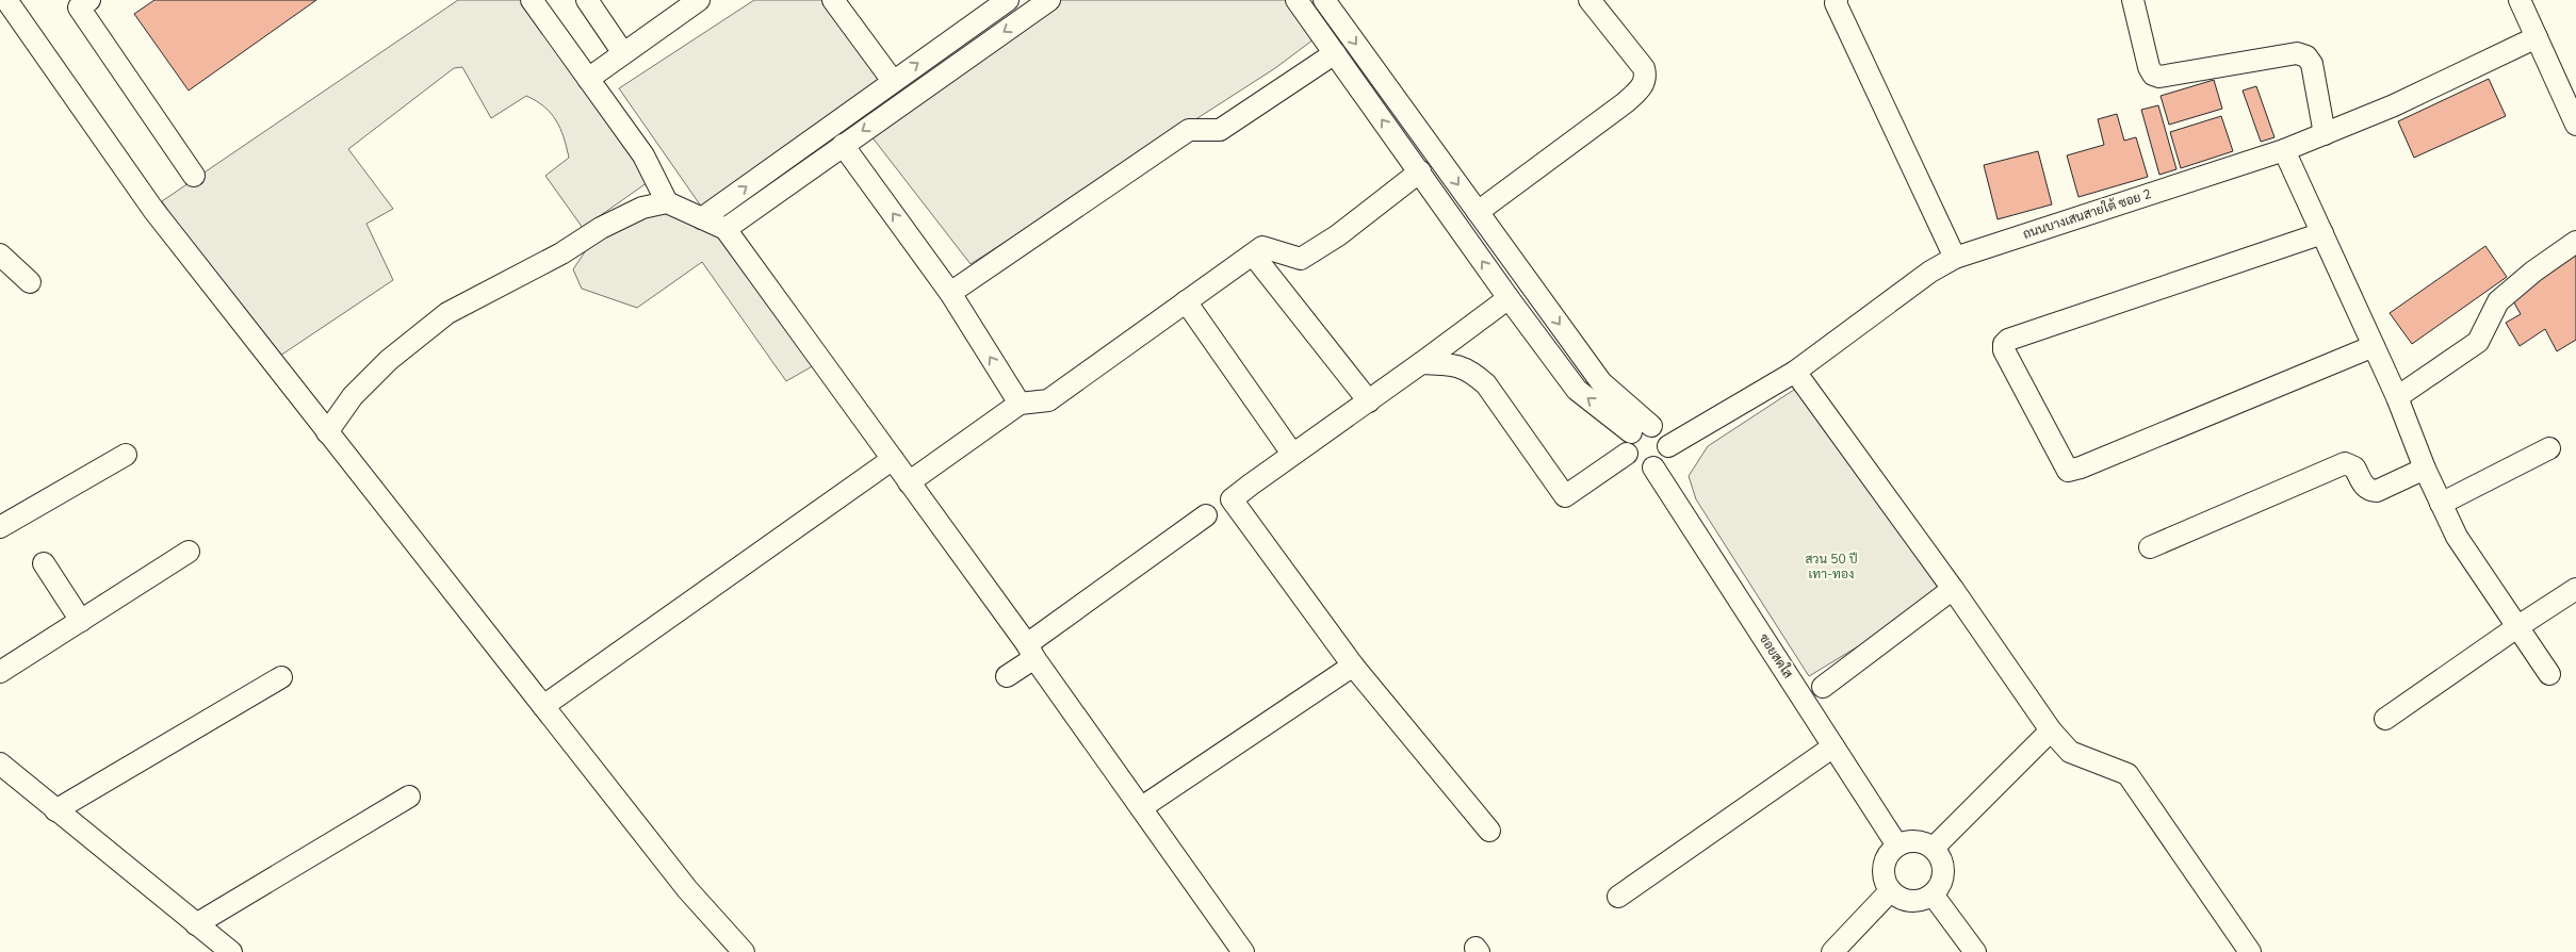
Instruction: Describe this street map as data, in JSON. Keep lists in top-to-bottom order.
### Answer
{
  "streets": {
    "street": ["ถนนบางเสนสายใต้ ซอย 2", "ซอยสดใส"]
  },
  "crossings": [
    ["ถนนบางเสนสายใต้ ซอย 2", "ซอยสดใส"]
  ],
  "parks": ["สวน 50 ปี เทา-ทอง"]
}
